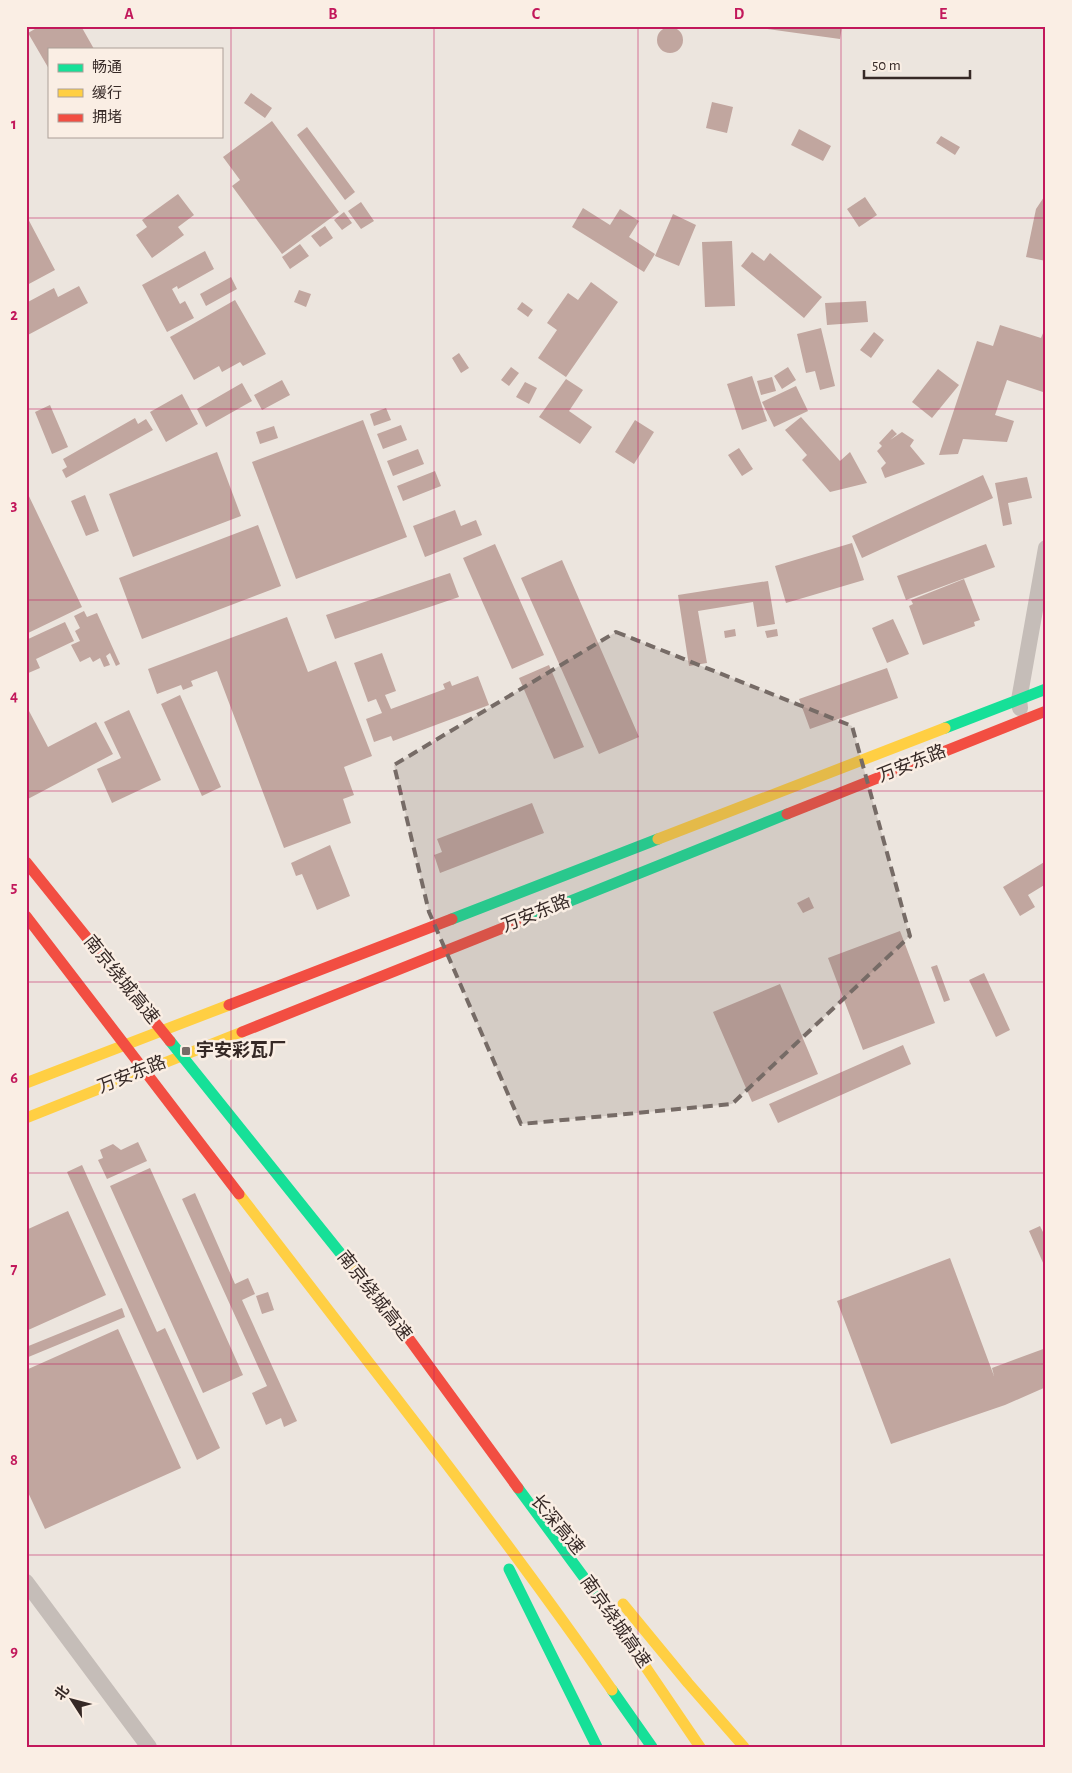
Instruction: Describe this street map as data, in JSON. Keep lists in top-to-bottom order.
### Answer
{
  "streets": {
    "main road": ["万安东路", "南京绕城高速", "长深高速"]
  },
  "crossings": [
    ["南京绕城高速", "长深高速"]
  ],
  "places": {
    "transit": ["宇安彩瓦厂"]
  },
  "legend": ["畅通", "缓行", "拥堵"],
  "scale_bar": "50 m",
  "north": "top left",
  "grid": {
    "columns": [
      "A",
      "B",
      "C",
      "D",
      "E"
    ],
    "rows": [
      "1",
      "2",
      "3",
      "4",
      "5",
      "6",
      "7",
      "8",
      "9"
    ]
  }
}
